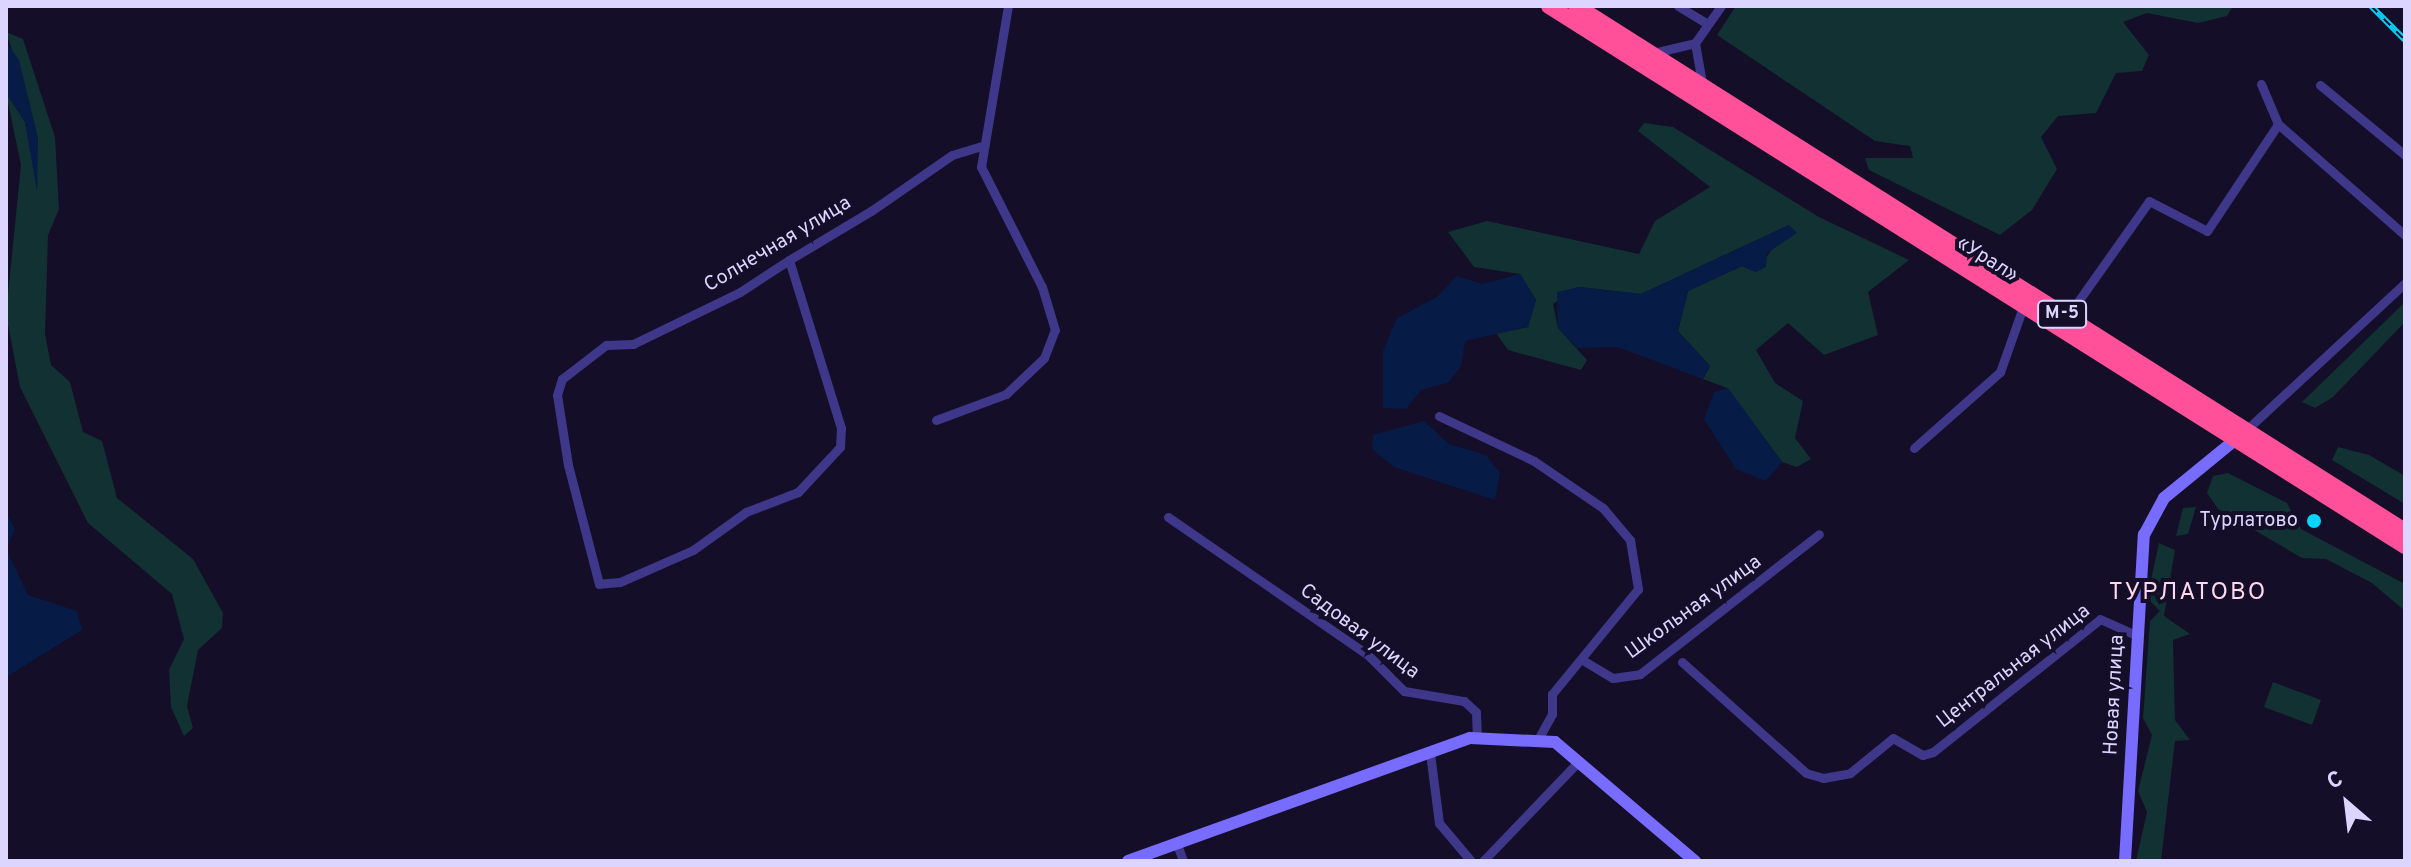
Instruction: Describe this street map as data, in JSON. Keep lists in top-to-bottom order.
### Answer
{
  "streets": {
    "highway": ["«Урал»", "М-5"],
    "street": [
      "Солнечная улица",
      "Школьная улица",
      "Садовая улица",
      "Центральная улица",
      "Новая улица"
    ]
  },
  "crossings": [
    ["«Урал»", "Новая улица"],
    ["Центральная улица", "Новая улица"]
  ],
  "districts": ["ТУРЛАТОВО"],
  "places": ["Турлатово"],
  "north": "top left"
}
